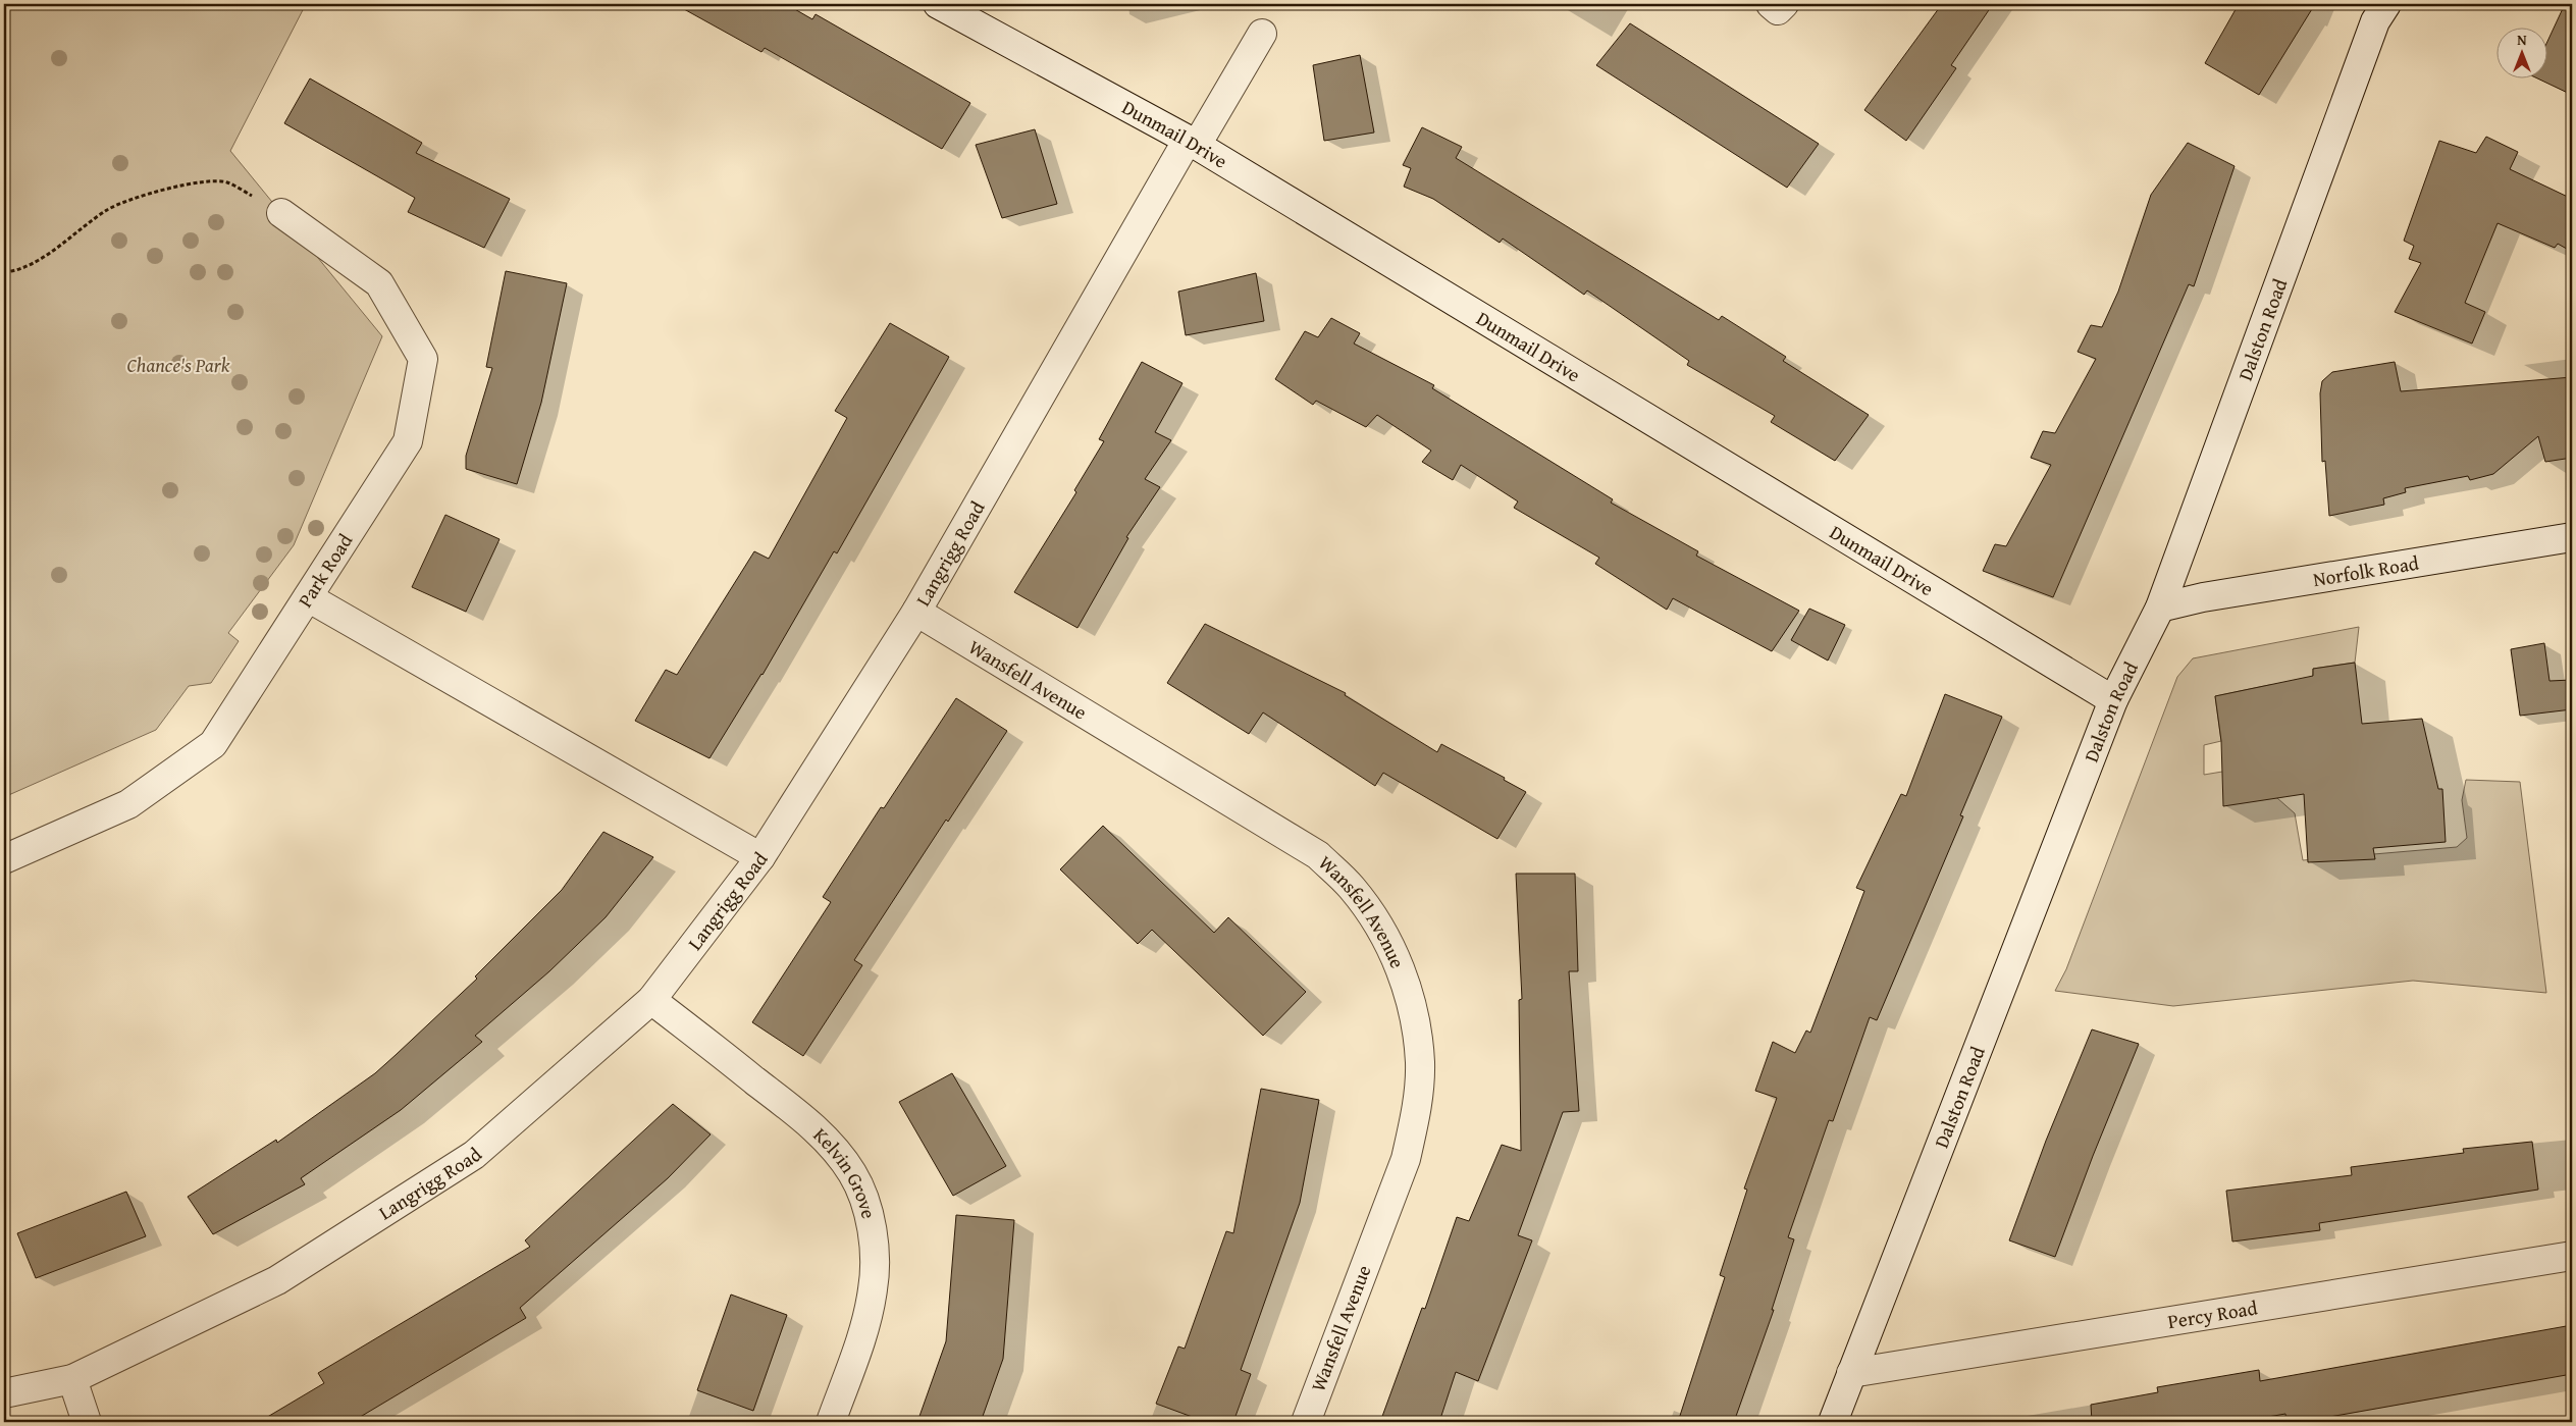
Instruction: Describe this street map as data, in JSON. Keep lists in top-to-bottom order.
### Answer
{
  "streets": {
    "street": [
      "Dunmail Drive",
      "Dalston Road",
      "Langrigg Road",
      "Park Road",
      "Norfolk Road",
      "Wansfell Avenue",
      "Kelvin Grove",
      "Percy Road"
    ]
  },
  "crossings": [
    ["Dunmail Drive", "Dalston Road"],
    ["Dunmail Drive", "Langrigg Road"],
    ["Dalston Road", "Norfolk Road"],
    ["Dalston Road", "Percy Road"],
    ["Langrigg Road", "Wansfell Avenue"],
    ["Langrigg Road", "Kelvin Grove"]
  ],
  "parks": ["Chance's Park"],
  "north": "top"
}
